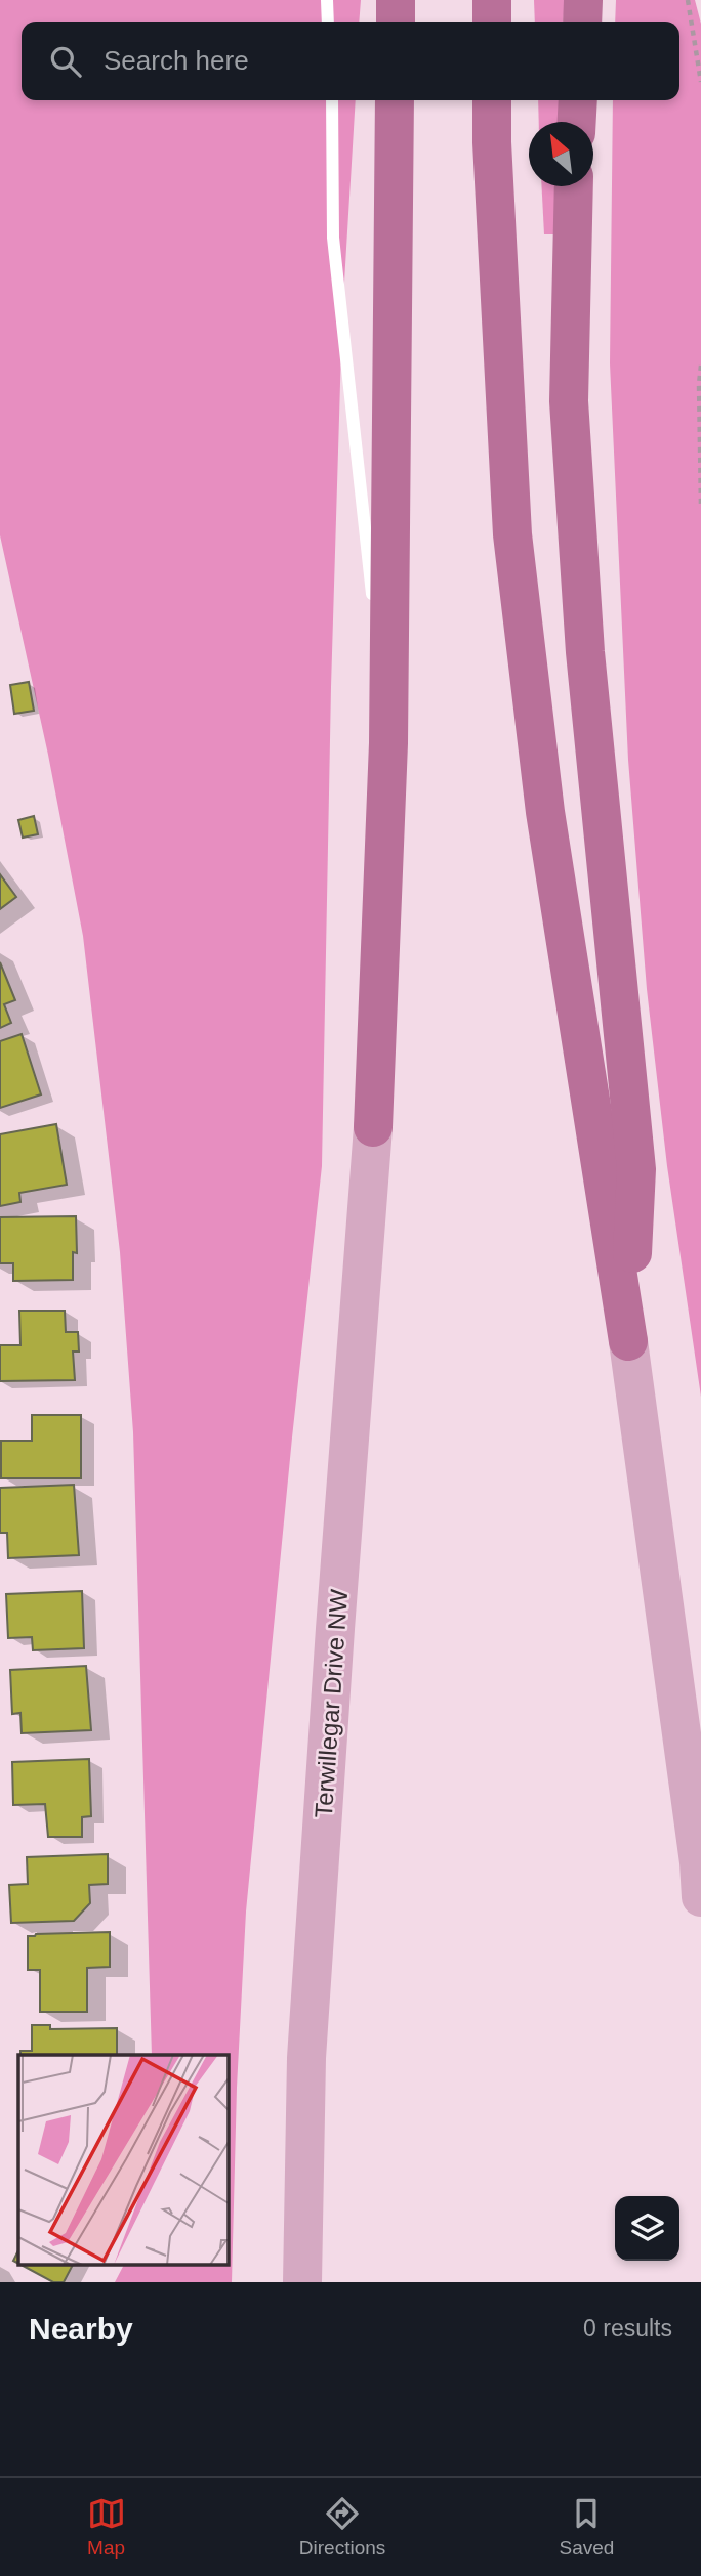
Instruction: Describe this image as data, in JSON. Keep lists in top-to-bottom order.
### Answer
{
  "streets": {
    "main road": ["Terwillegar Drive NW"]
  },
  "north": "top left",
  "page": {
    "search": "Search here",
    "heading": ["Nearby", "0 results"],
    "nav": ["Map", "Directions", "Saved"]
  }
}
